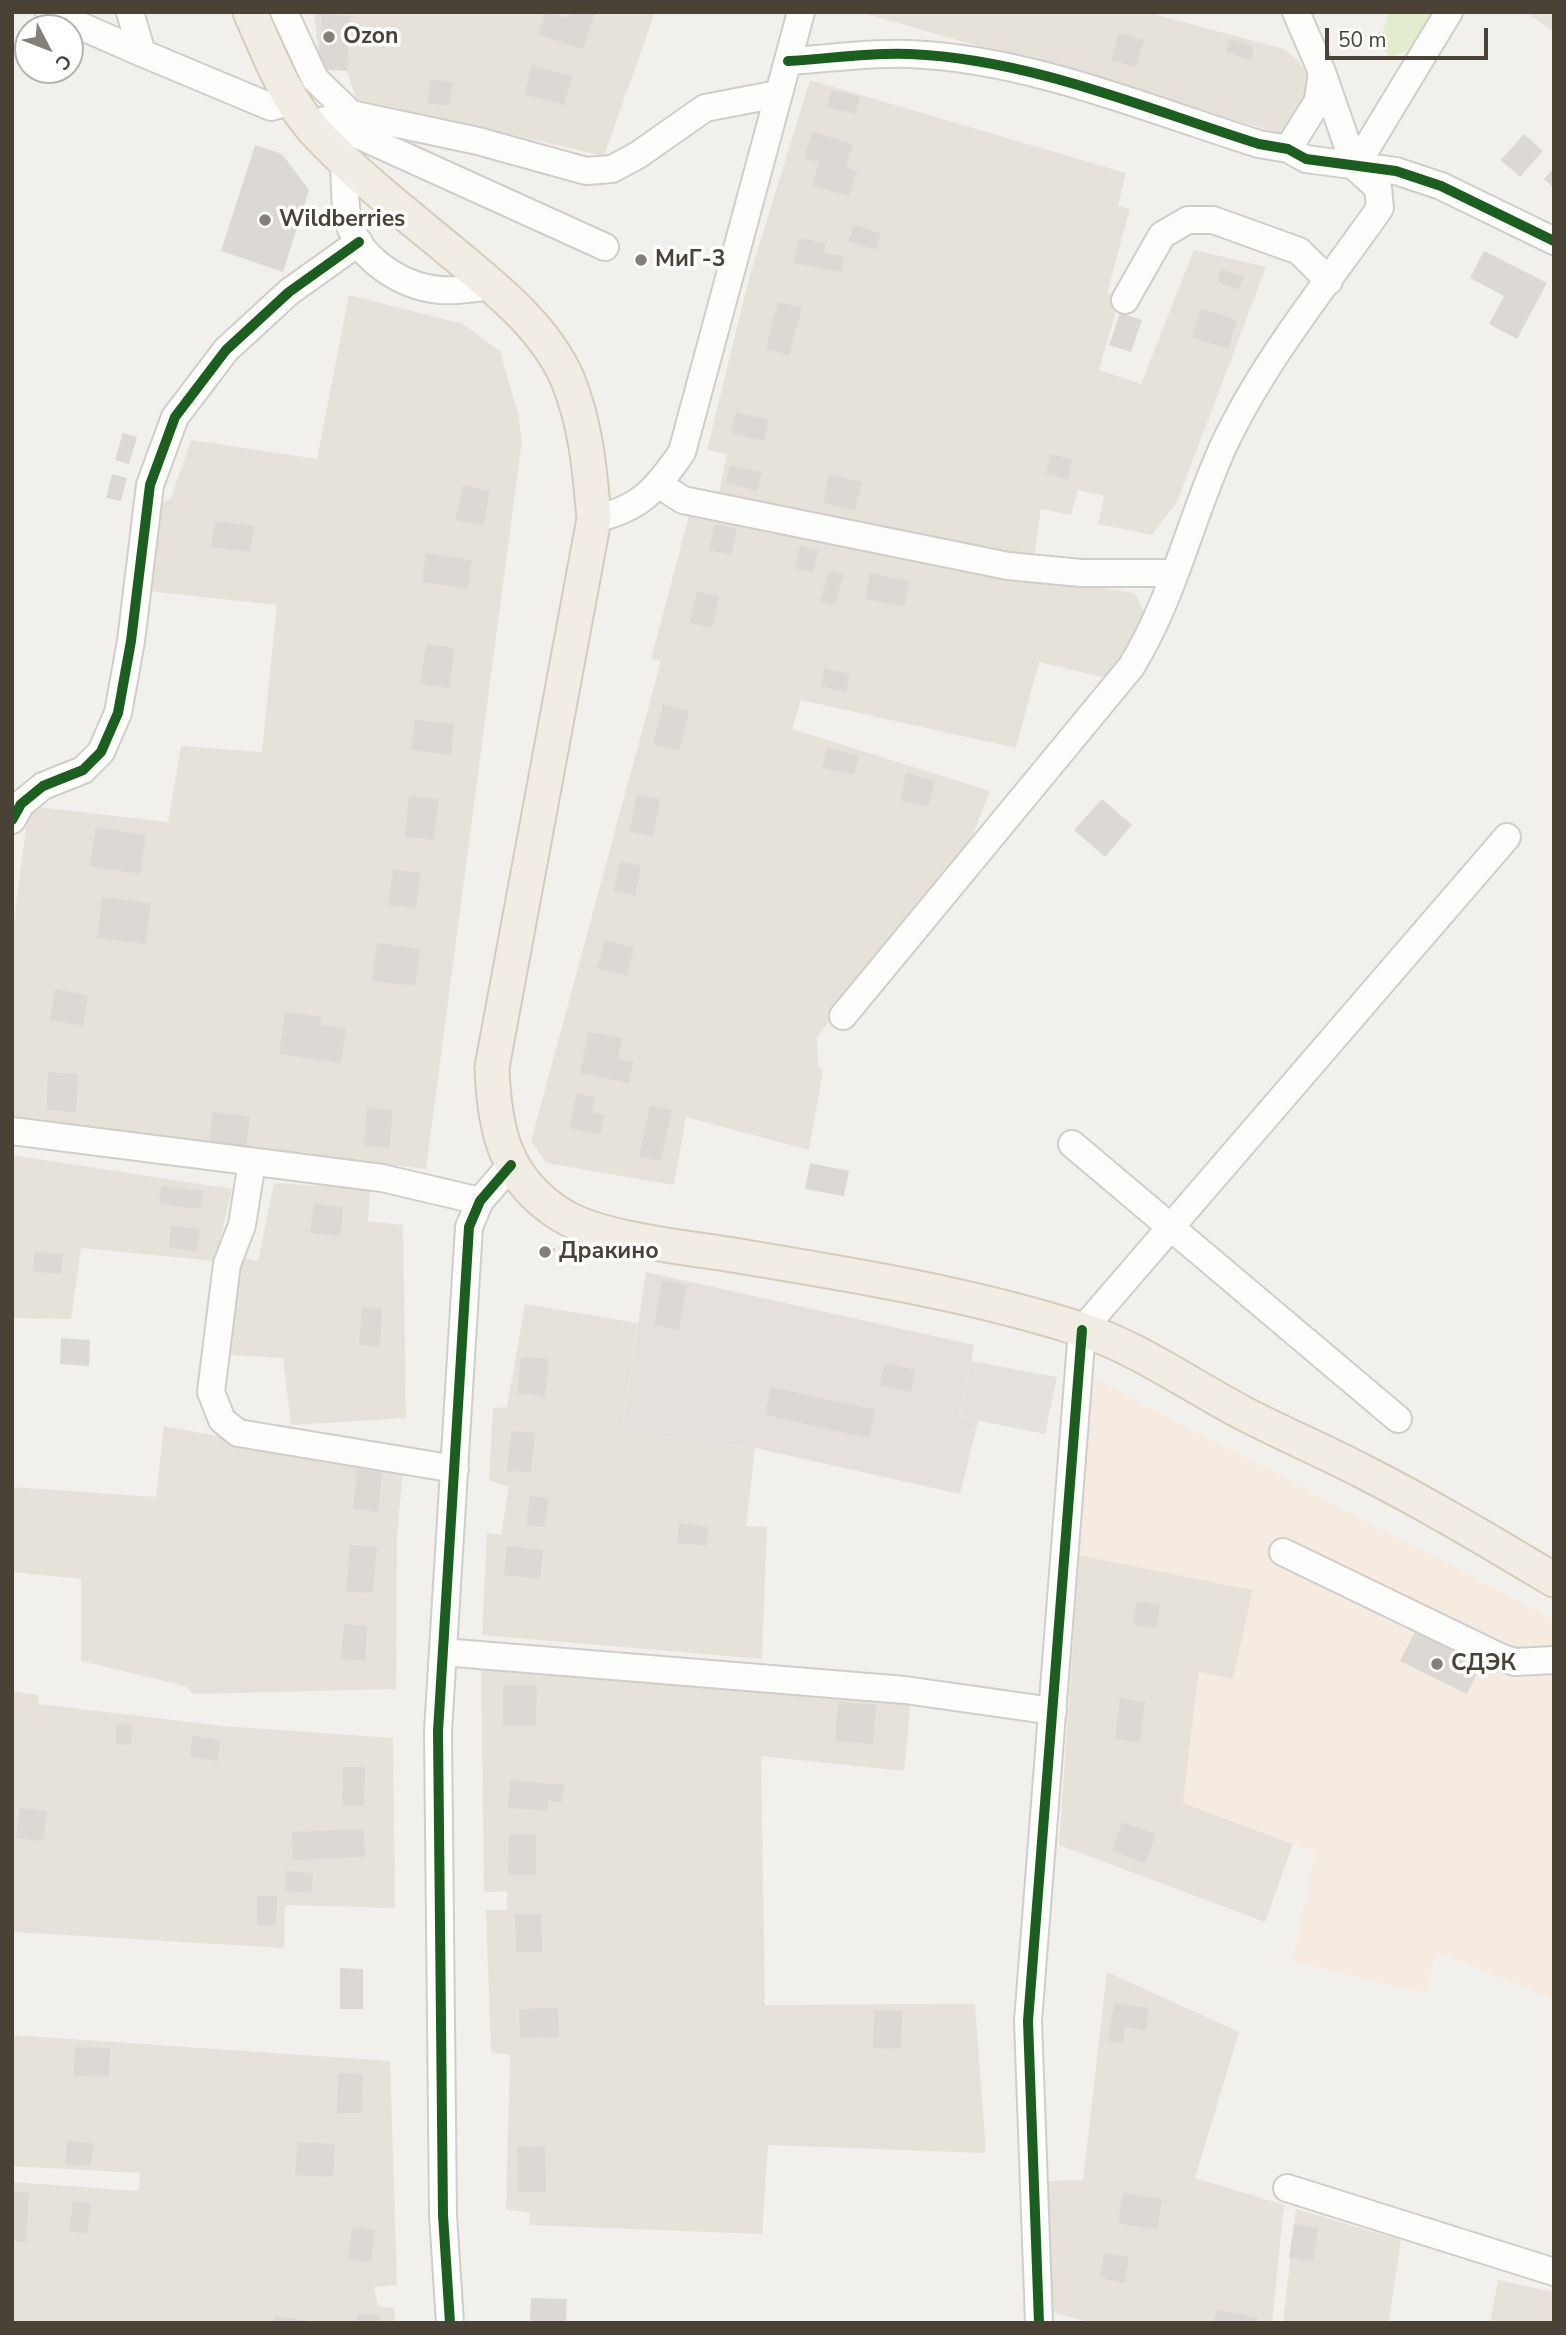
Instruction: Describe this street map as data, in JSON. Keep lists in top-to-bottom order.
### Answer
{
  "places": [
    "Ozon",
    "Wildberries",
    "МиГ-3",
    "Дракино",
    "СДЭК"
  ],
  "scale_bar": "50 m",
  "north": "bottom right"
}
